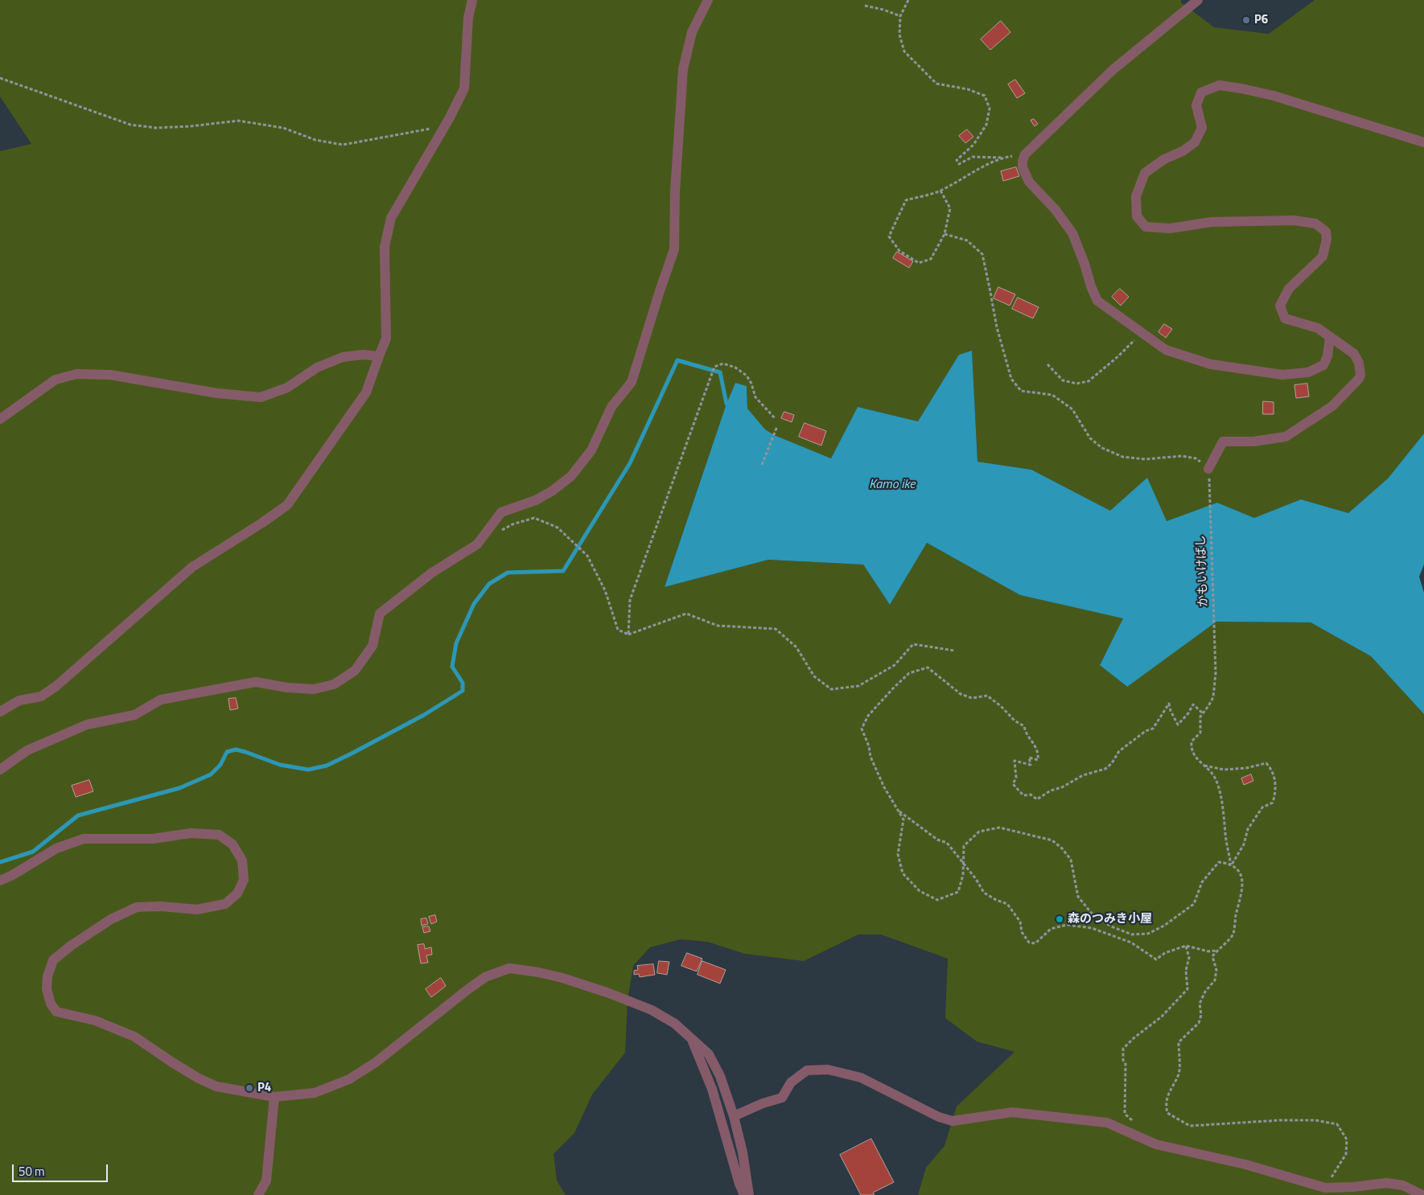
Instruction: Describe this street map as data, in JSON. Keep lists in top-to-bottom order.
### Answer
{
  "streets": {
    "path": ["かもいけばし"]
  },
  "water": ["Kamo ike"],
  "places": ["P6", "森のつみき小屋", "P4"],
  "scale_bar": "50 m"
}
